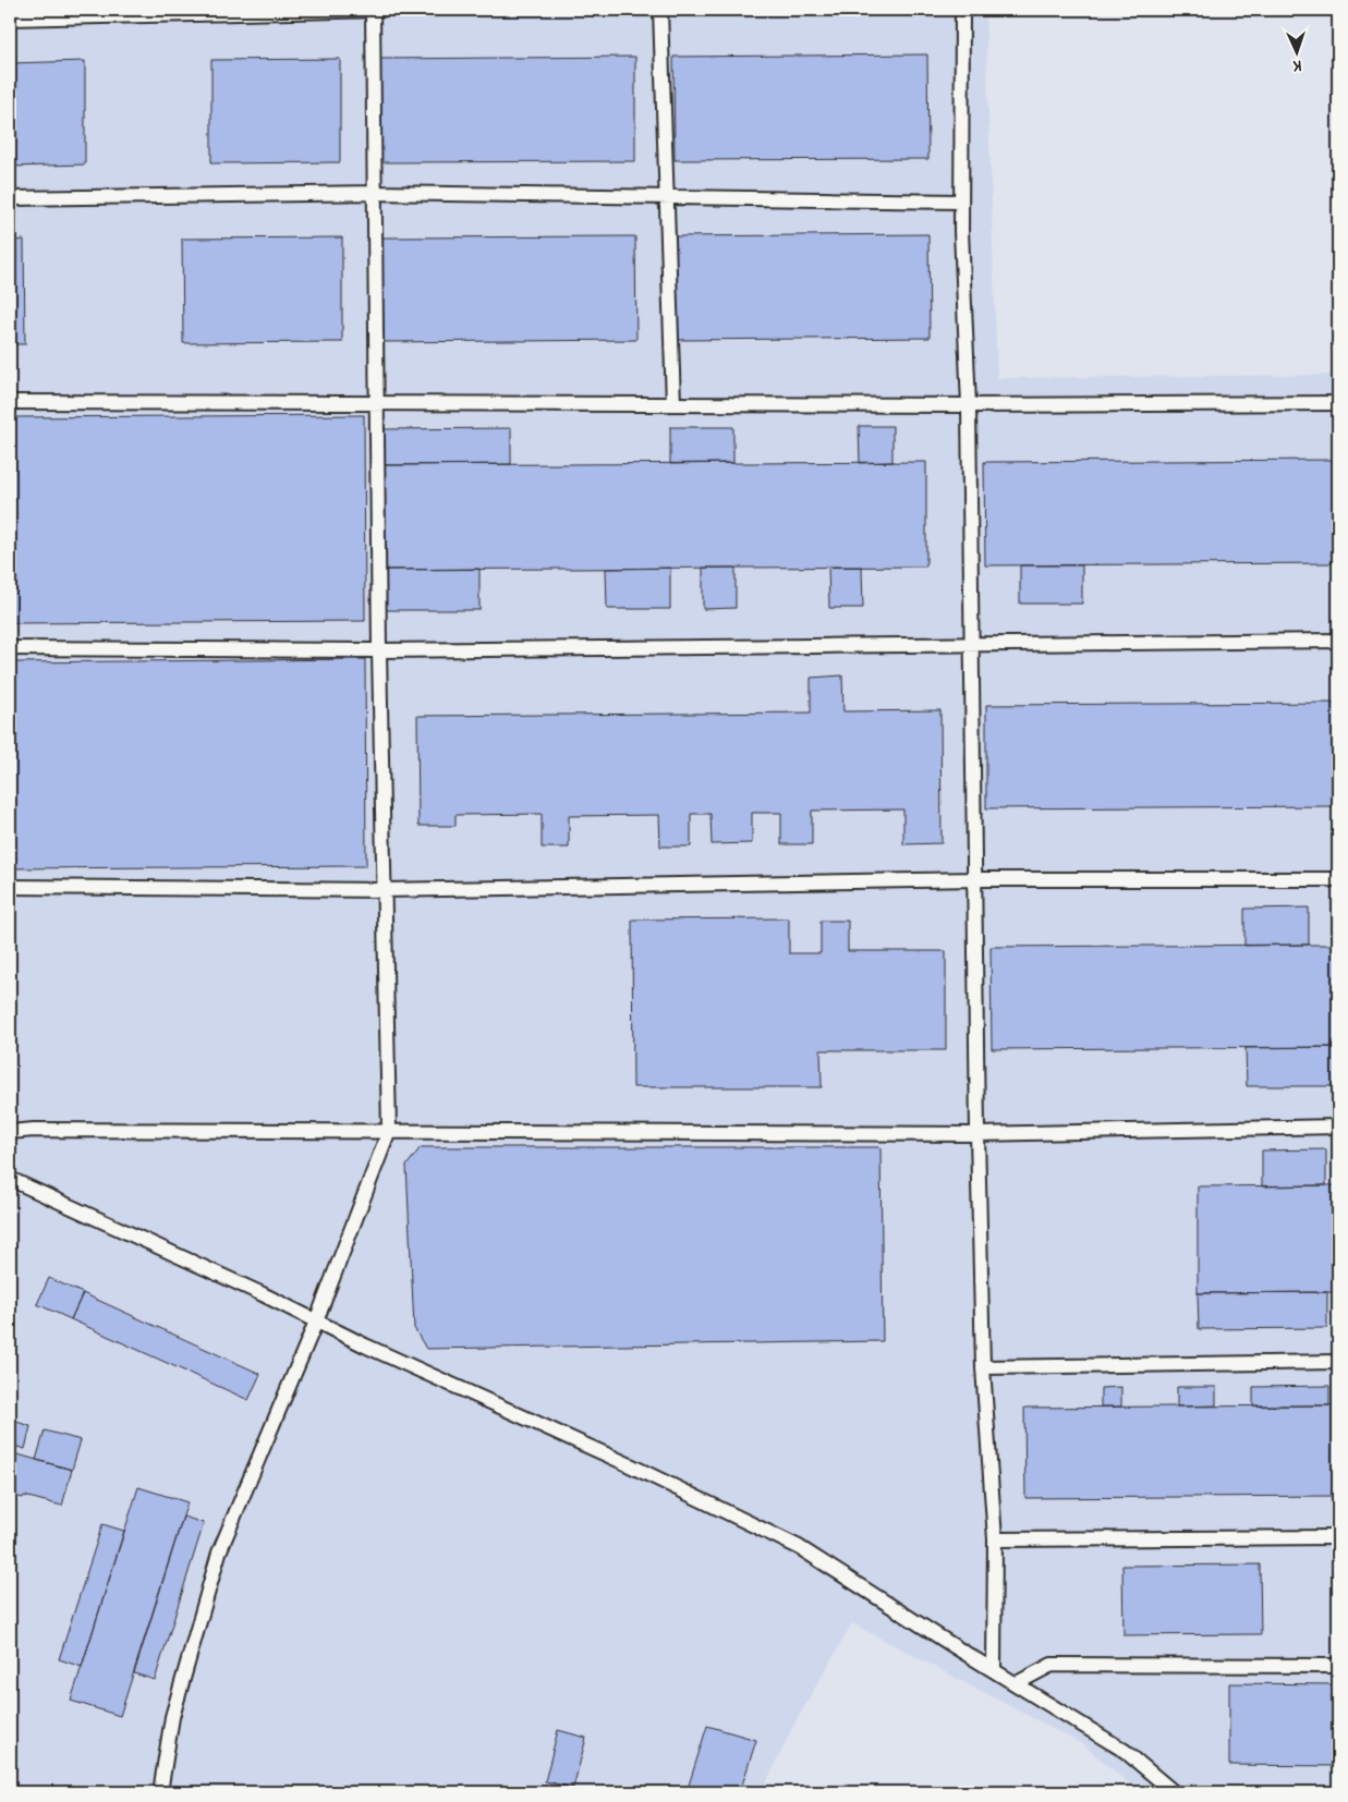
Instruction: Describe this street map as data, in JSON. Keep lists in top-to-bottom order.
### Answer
{
  "north": "bottom"
}
